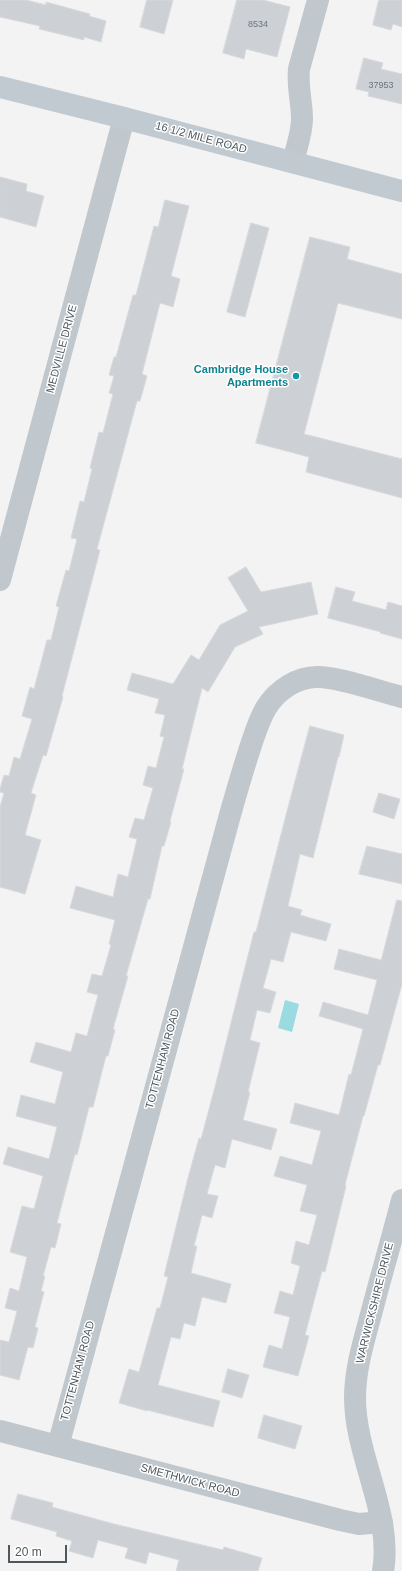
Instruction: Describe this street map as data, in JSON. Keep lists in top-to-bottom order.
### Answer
{
  "streets": {
    "street": [
      "16 1/2 MILE ROAD",
      "MEDVILLE DRIVE",
      "TOTTENHAM ROAD",
      "WARWICKSHIRE DRIVE",
      "SMETHWICK ROAD"
    ]
  },
  "crossings": [
    ["16 1/2 MILE ROAD", "MEDVILLE DRIVE"],
    ["TOTTENHAM ROAD", "SMETHWICK ROAD"],
    ["WARWICKSHIRE DRIVE", "SMETHWICK ROAD"]
  ],
  "places": ["Cambridge House Apartments"],
  "house_numbers": ["8534", "37953"],
  "scale_bar": "20 m"
}
